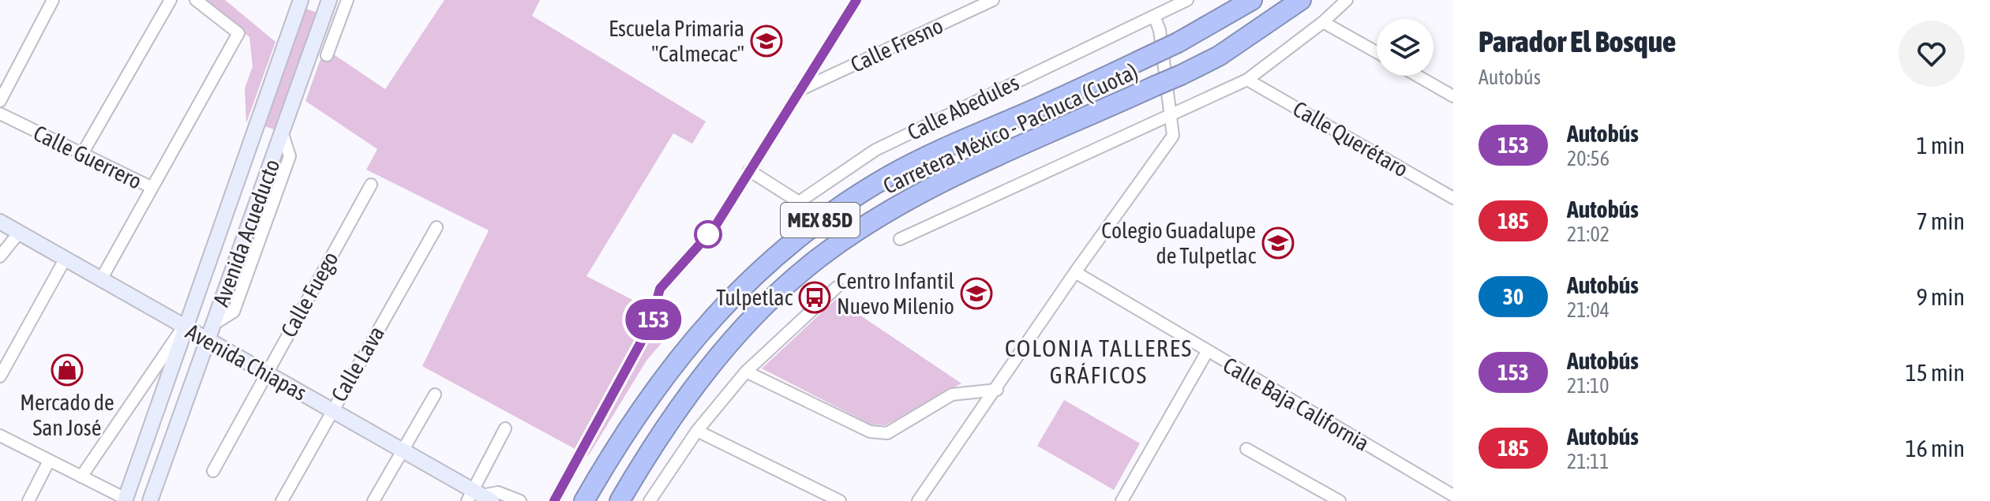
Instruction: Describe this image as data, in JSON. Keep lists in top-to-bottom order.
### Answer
{
  "streets": {
    "highway": ["Carretera México - Pachuca (Cuota)", "MEX 85D"],
    "street": [
      "Calle Fresno",
      "Calle Abedules",
      "Calle Querétaro",
      "Calle Guerrero",
      "Avenida Acueducto",
      "Calle Fuego",
      "Avenida Chiapas",
      "Calle Lava",
      "Calle Baja California"
    ]
  },
  "crossings": [
    ["Calle Guerrero", "Avenida Chiapas"],
    ["Avenida Acueducto", "Avenida Chiapas"],
    ["Calle Fuego", "Avenida Chiapas"],
    ["Avenida Chiapas", "Calle Lava"]
  ],
  "districts": ["COLONIA TALLERES GRÁFICOS"],
  "places": {
    "school or university": ["Escuela Primaria \"Calmecac\"", "Colegio Guadalupe de Tulpetlac", "Centro Infantil Nuevo Milenio"],
    "bus stop": ["Tulpetlac"],
    "shop": ["Mercado de San José"]
  },
  "lines": ["bus line 153"],
  "page": {
    "on_map": "153",
    "heading": ["Parador El Bosque", "Autobús"],
    "list": [
      {
        "mark": "153",
        "name": "Autobús",
        "note": "20:56",
        "value": "1 min"
      },
      {
        "mark": "185",
        "name": "Autobús",
        "note": "21:02",
        "value": "7 min"
      },
      {
        "mark": "30",
        "name": "Autobús",
        "note": "21:04",
        "value": "9 min"
      },
      {
        "mark": "153",
        "name": "Autobús",
        "note": "21:10",
        "value": "15 min"
      },
      {
        "mark": "185",
        "name": "Autobús",
        "note": "21:11",
        "value": "16 min"
      }
    ]
  }
}
